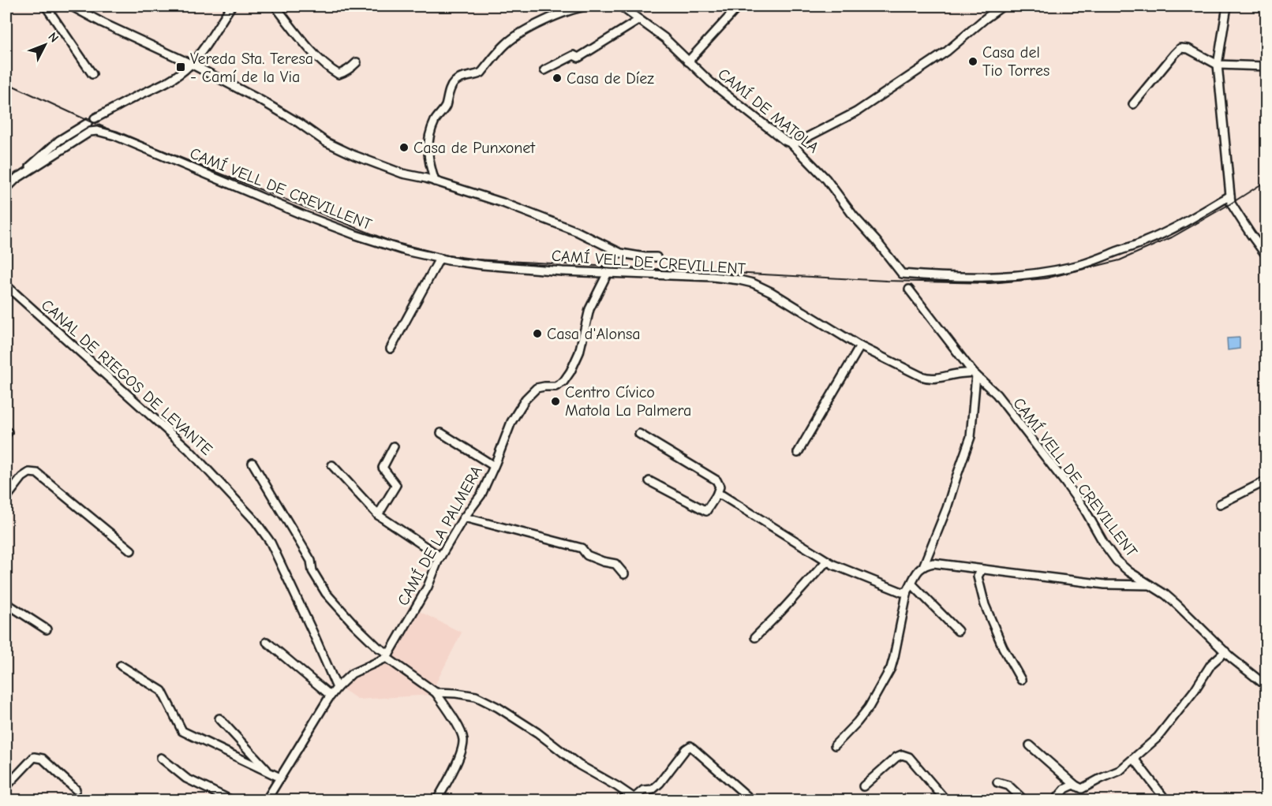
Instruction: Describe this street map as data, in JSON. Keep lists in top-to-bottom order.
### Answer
{
  "streets": {
    "street": [
      "CAMÍ DE MATOLA",
      "CAMÍ VELL DE CREVILLENT",
      "CANAL DE RIEGOS DE LEVANTE",
      "CAMÍ DE LA PALMERA"
    ]
  },
  "crossings": [
    ["CAMÍ VELL DE CREVILLENT", "CAMÍ DE LA PALMERA"]
  ],
  "places": {
    "other": [
      "Casa del Tio Torres",
      "Casa de Díez",
      "Casa de Punxonet",
      "Casa d'Alonsa",
      "Centro Cívico Matola La Palmera"
    ],
    "transit": ["Vereda Sta. Teresa - Camí de la Via"]
  },
  "north": "top right"
}
